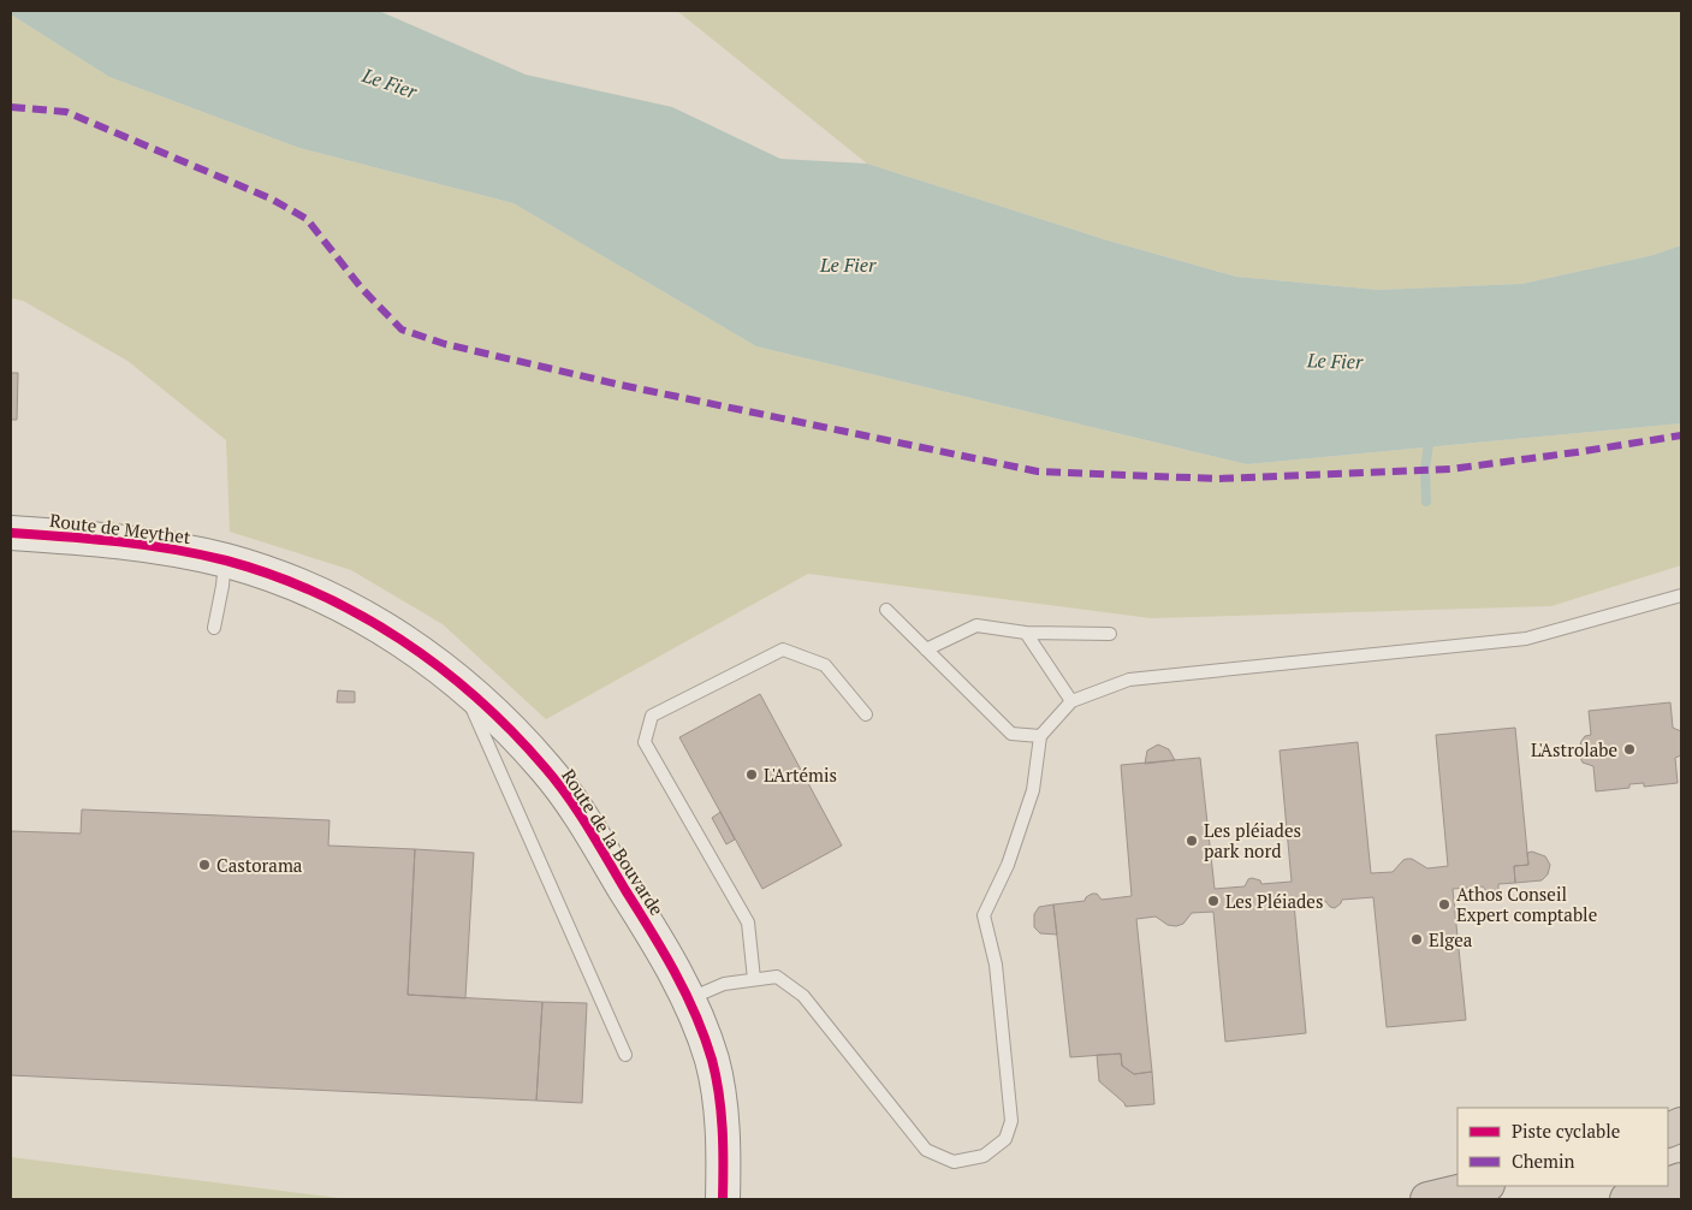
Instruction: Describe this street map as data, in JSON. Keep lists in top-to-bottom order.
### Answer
{
  "streets": {
    "street": ["Route de Meythet", "Route de la Bouvarde"]
  },
  "crossings": [
    ["Route de Meythet", "Route de la Bouvarde"]
  ],
  "water": ["Le Fier"],
  "places": [
    "L'Astrolabe",
    "L'Artémis",
    "Les pléiades park nord",
    "Castorama",
    "Les Pléiades",
    "Athos Conseil Expert comptable",
    "Elgea"
  ],
  "legend": ["Piste cyclable", "Chemin"]
}
